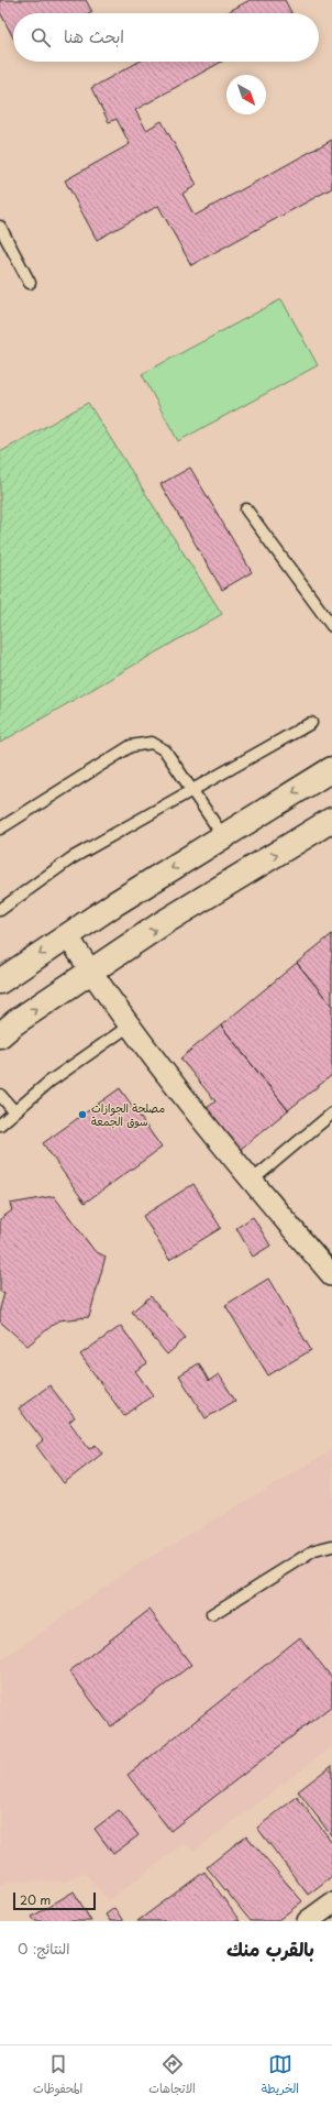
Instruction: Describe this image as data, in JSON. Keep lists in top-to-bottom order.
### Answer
{
  "places": ["مصلحة الجوازات سوق الجمعة"],
  "scale_bar": "20 m",
  "north": "bottom right",
  "page": {
    "search": "ابحث هنا",
    "scale": "20 m",
    "heading": ["بالقرب منك", "النتائج: 0"],
    "nav": ["الخريطة", "الاتجاهات", "المحفوظات"]
  }
}
